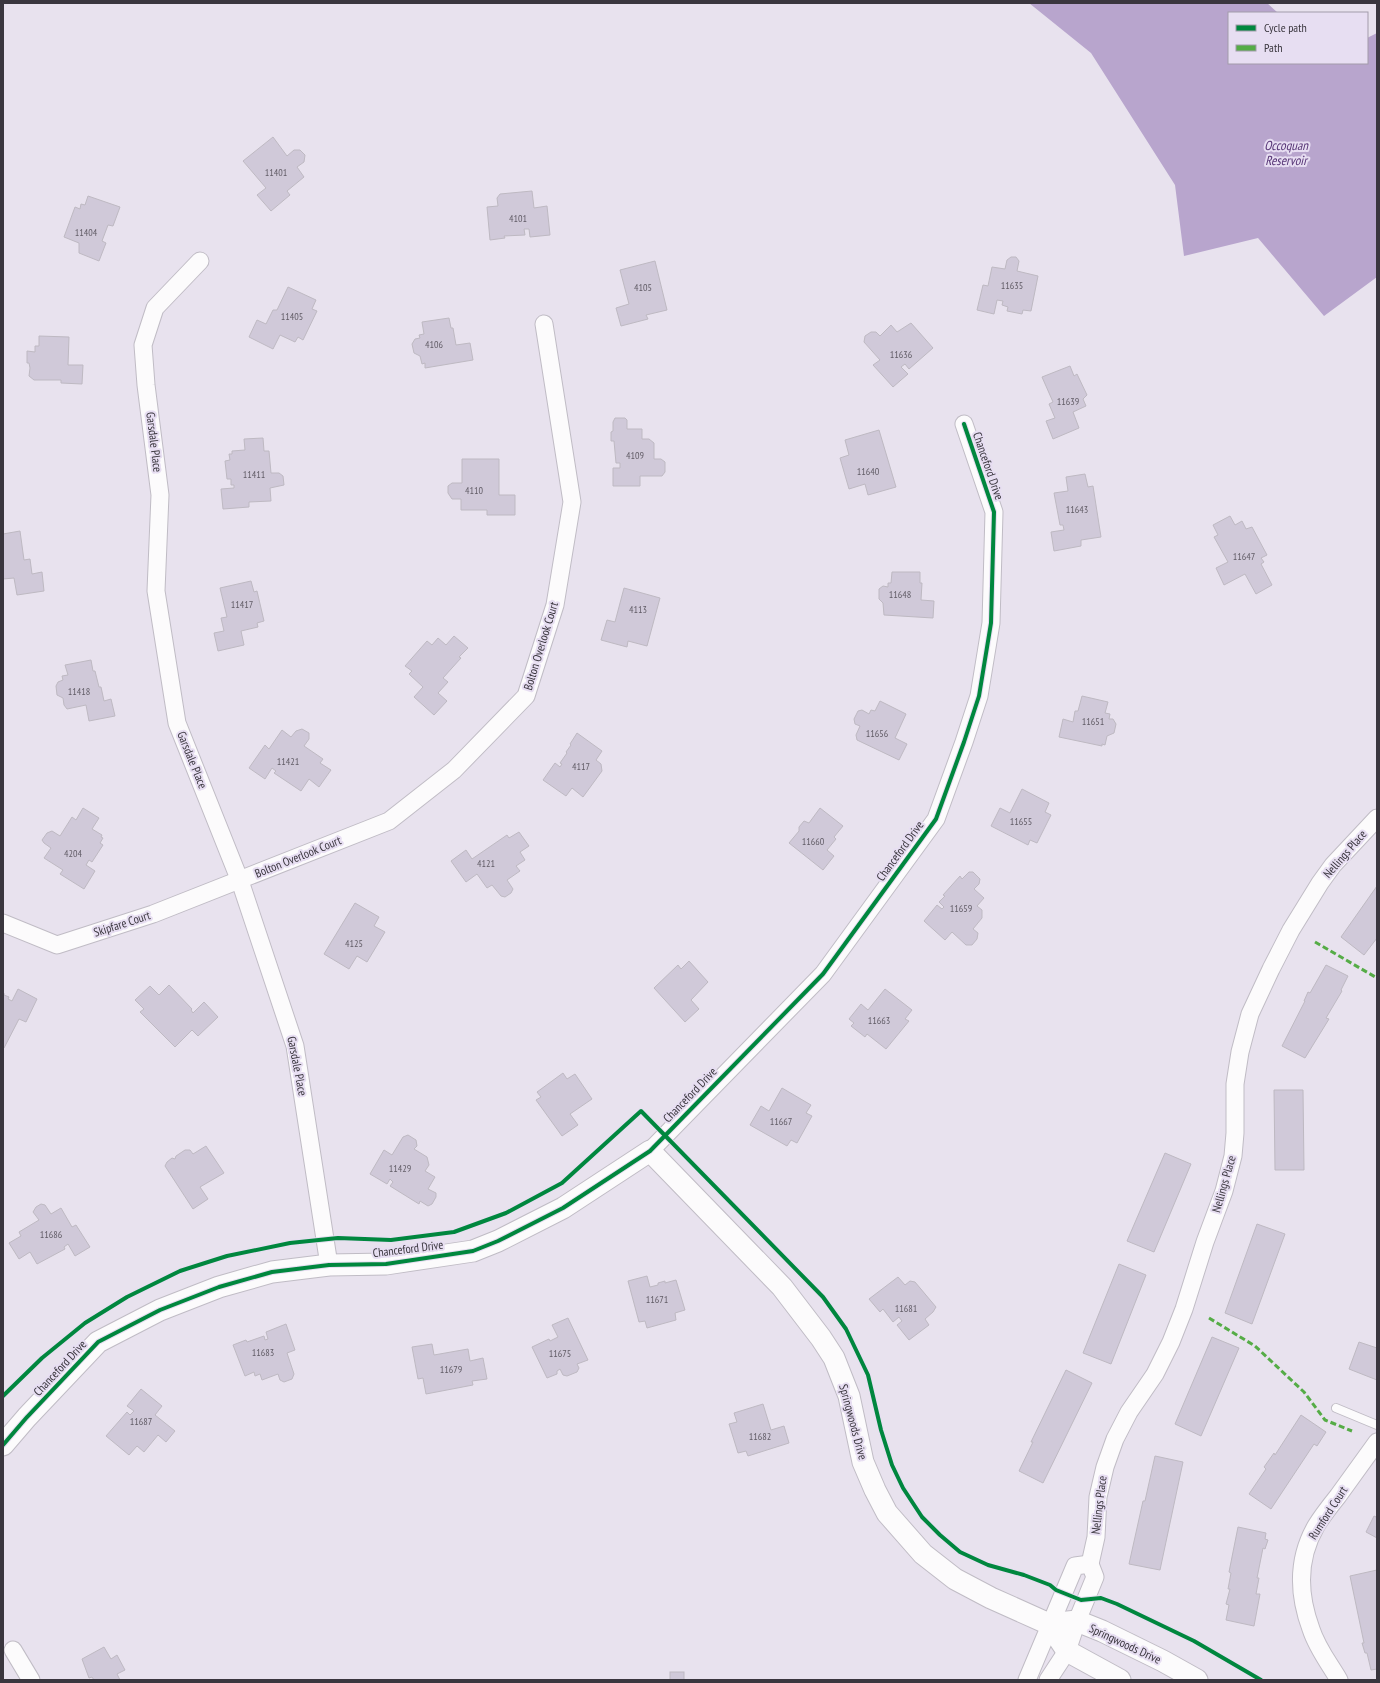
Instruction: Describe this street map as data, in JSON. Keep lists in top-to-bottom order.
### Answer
{
  "streets": {
    "street": [
      "Garsdale Place",
      "Chanceford Drive",
      "Bolton Overlook Court",
      "Nellings Place",
      "Skipfare Court",
      "Springwoods Drive",
      "Rumford Court"
    ]
  },
  "crossings": [
    ["Garsdale Place", "Chanceford Drive"],
    ["Garsdale Place", "Bolton Overlook Court"],
    ["Garsdale Place", "Skipfare Court"],
    ["Chanceford Drive", "Springwoods Drive"],
    ["Bolton Overlook Court", "Skipfare Court"],
    ["Nellings Place", "Springwoods Drive"]
  ],
  "water": ["Occoquan Reservoir"],
  "house_numbers": [
    "11401",
    "4101",
    "11404",
    "11635",
    "4105",
    "11405",
    "4106",
    "11636",
    "11639",
    "4109",
    "11640",
    "11411",
    "4110",
    "11643",
    "11647",
    "11648",
    "11417",
    "4113",
    "11418",
    "11651",
    "11656",
    "11421",
    "4117",
    "11655",
    "11660",
    "4204",
    "4121",
    "11659",
    "4125",
    "11663",
    "11667",
    "11429",
    "11686",
    "11671",
    "11681",
    "11683",
    "11675",
    "11679",
    "11687",
    "11682"
  ],
  "legend": ["Cycle path", "Path"]
}
